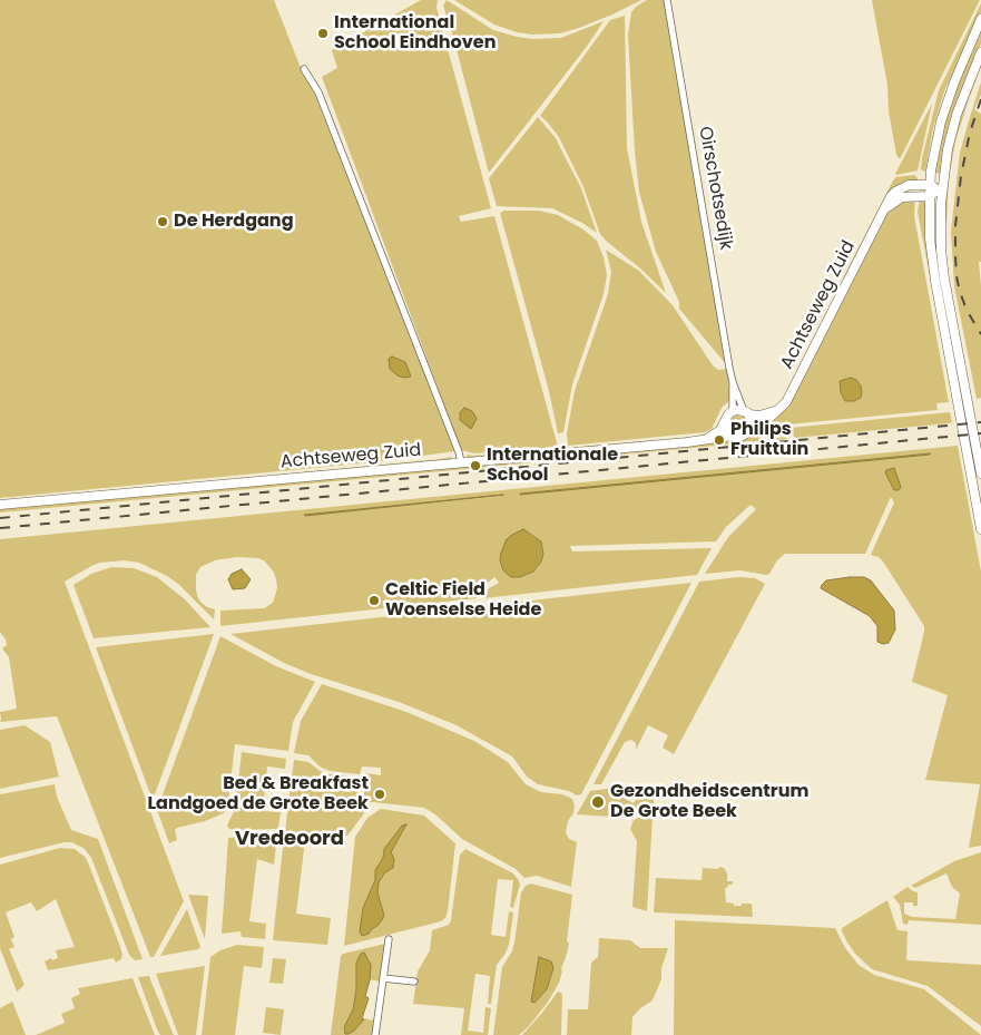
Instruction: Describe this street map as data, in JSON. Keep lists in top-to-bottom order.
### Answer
{
  "streets": {
    "street": ["Oirschotsedijk", "Achtseweg Zuid"]
  },
  "crossings": [
    ["Oirschotsedijk", "Achtseweg Zuid"]
  ],
  "districts": ["Vredeoord"],
  "places": [
    "International School Eindhoven",
    "De Herdgang",
    "Philips Fruittuin",
    "Internationale School",
    "Celtic Field Woenselse Heide",
    "Bed & Breakfast Landgoed de Grote Beek",
    "Gezondheidscentrum De Grote Beek"
  ]
}
